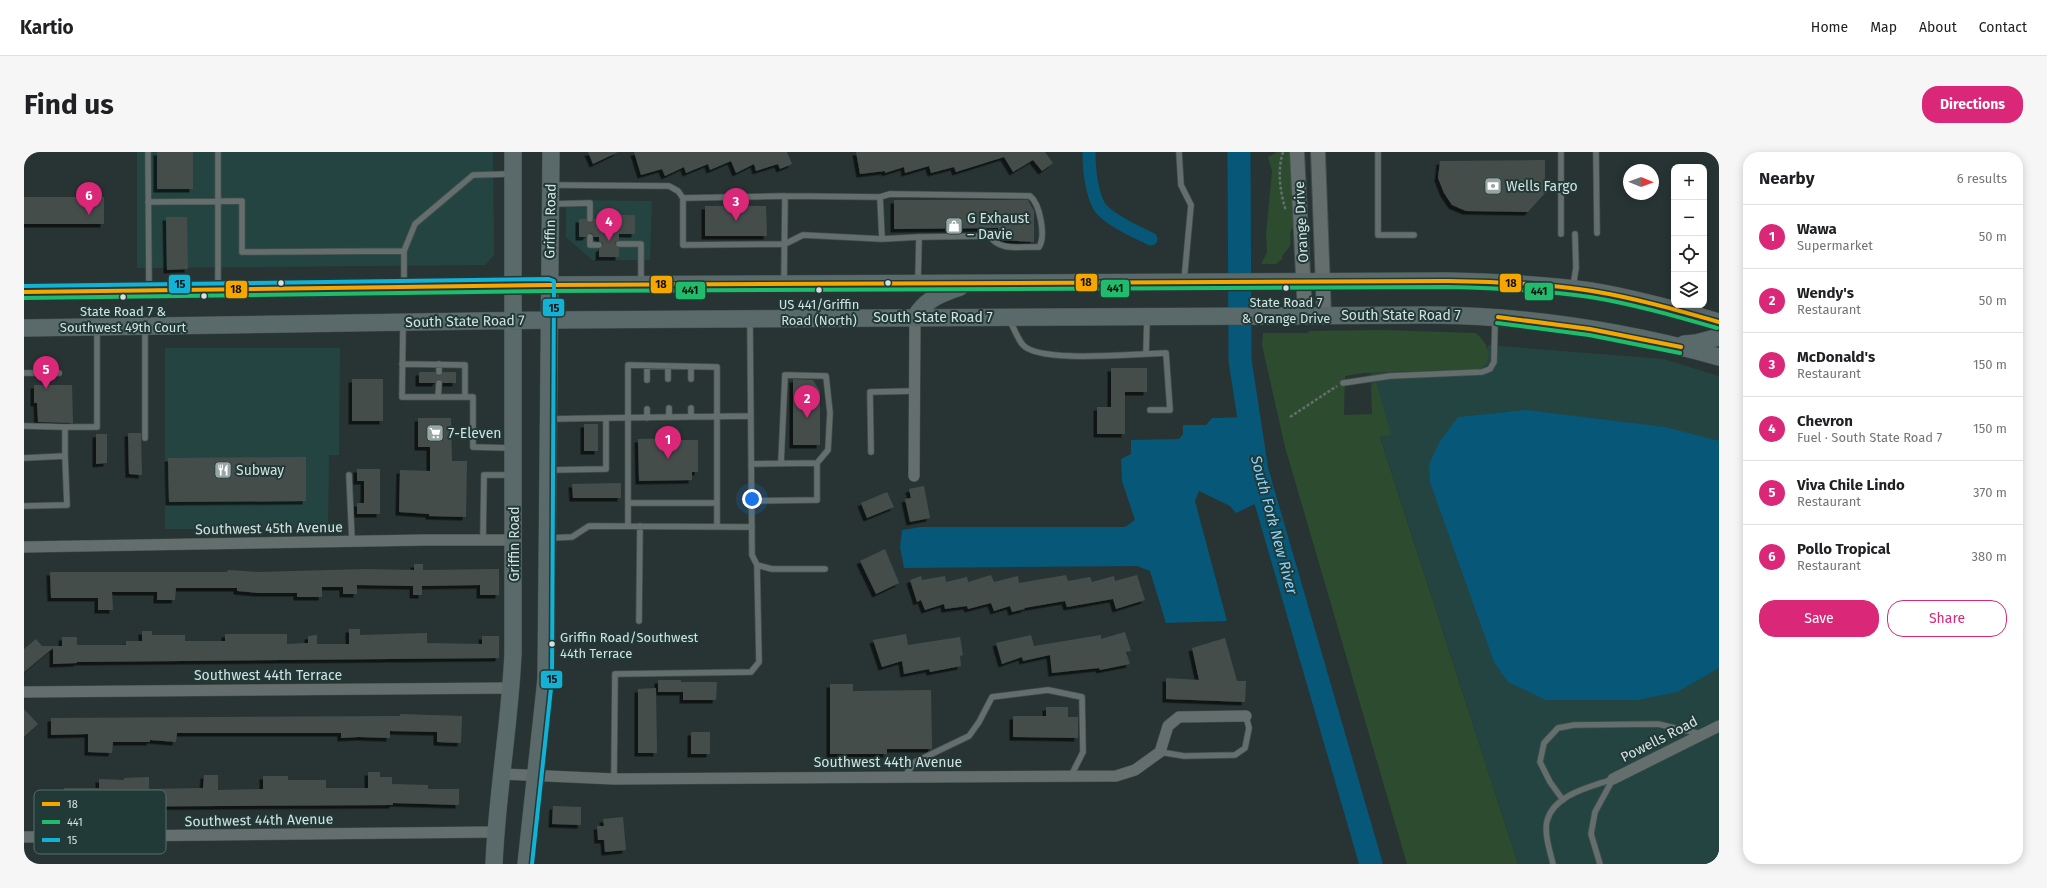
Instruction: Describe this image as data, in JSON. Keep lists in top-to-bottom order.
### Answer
{
  "streets": {
    "main road": ["Griffin Road", "South State Road 7"],
    "street": [
      "Orange Drive",
      "Southwest 45th Avenue",
      "Southwest 44th Terrace",
      "Powells Road",
      "Southwest 44th Avenue"
    ]
  },
  "crossings": [
    ["Griffin Road", "South State Road 7"],
    ["Griffin Road", "Southwest 45th Avenue"],
    ["Griffin Road", "Southwest 44th Terrace"],
    ["Griffin Road", "Southwest 44th Avenue"],
    ["Orange Drive", "South State Road 7"]
  ],
  "water": ["South Fork New River"],
  "places": {
    "bank": ["Wells Fargo"],
    "shop": ["G Exhaust – Davie"],
    "other": [
      "State Road 7 & Orange Drive",
      "US 441/Griffin Road (North)",
      "State Road 7 & Southwest 49th Court",
      "Griffin Road/Southwest 44th Terrace"
    ],
    "supermarket": ["7-Eleven"],
    "restaurant": ["Subway"]
  },
  "lines": ["transit line 15", "transit line 18", "transit line 441"],
  "legend": ["18", "441", "15"],
  "north": "right",
  "page": {
    "header": "Kartio",
    "nav": [
      "Home",
      "Map",
      "About",
      "Contact"
    ],
    "buttons": [
      "Directions",
      ["Save", "Share"]
    ],
    "title": "Find us",
    "heading": ["Nearby", "6 results"],
    "map_buttons": ["+", "−"],
    "pins": [
      "6",
      "3",
      "4",
      "5",
      "2",
      "1"
    ],
    "list": [
      {
        "mark": "1",
        "name": "Wawa",
        "note": "Supermarket",
        "value": "50 m"
      },
      {
        "mark": "2",
        "name": "Wendy's",
        "note": "Restaurant",
        "value": "50 m"
      },
      {
        "mark": "3",
        "name": "McDonald's",
        "note": "Restaurant",
        "value": "150 m"
      },
      {
        "mark": "4",
        "name": "Chevron",
        "note": "Fuel · South State Road 7",
        "value": "150 m"
      },
      {
        "mark": "5",
        "name": "Viva Chile Lindo",
        "note": "Restaurant",
        "value": "370 m"
      },
      {
        "mark": "6",
        "name": "Pollo Tropical",
        "note": "Restaurant",
        "value": "380 m"
      }
    ]
  }
}
